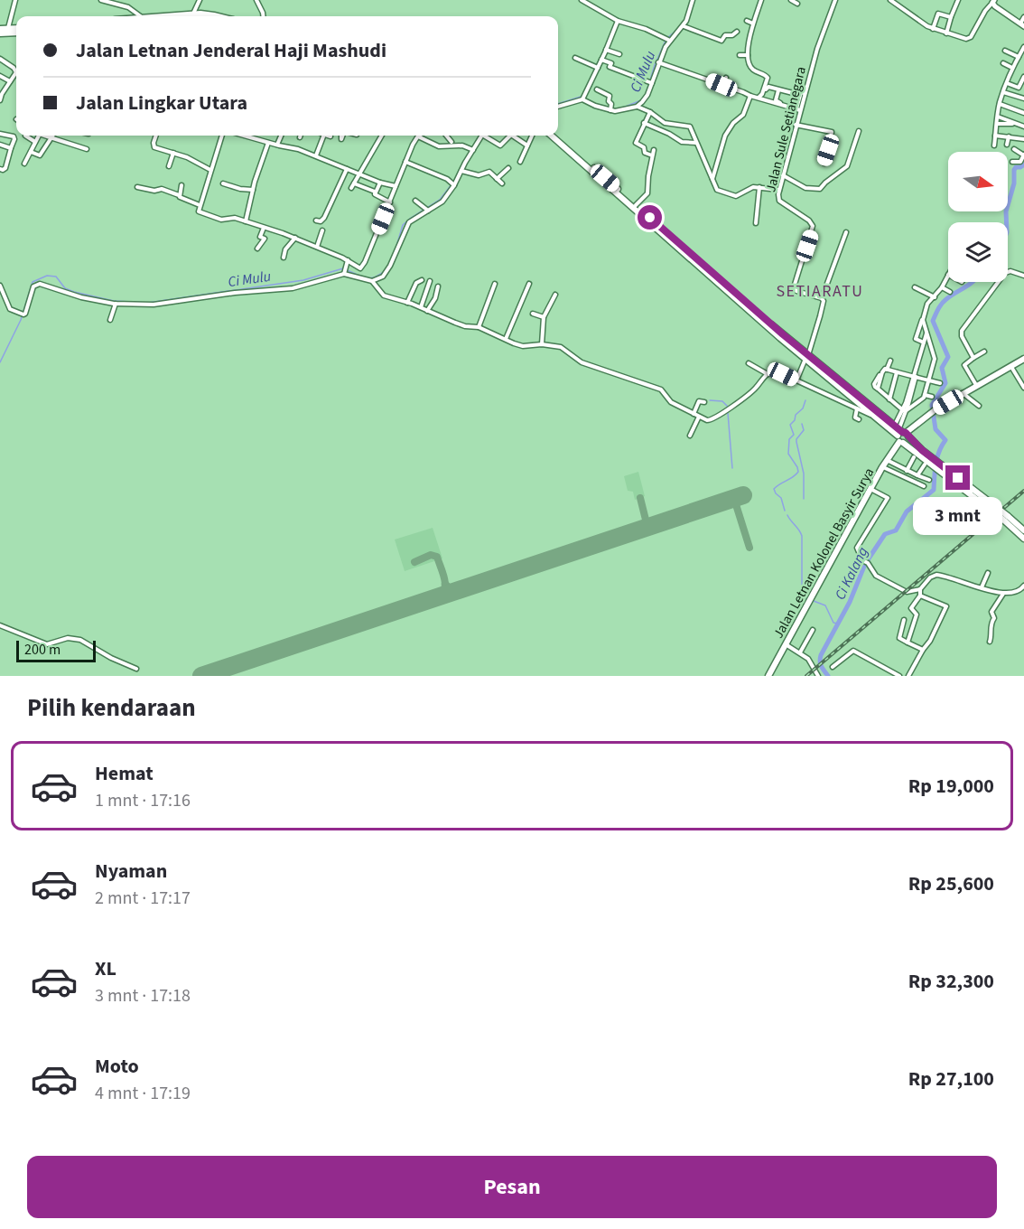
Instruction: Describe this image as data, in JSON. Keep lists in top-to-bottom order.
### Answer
{
  "streets": {
    "main road": ["Jalan Letnan Kolonel Basyir Surya"],
    "street": ["Jalan Sule Setianegara"]
  },
  "districts": ["SETIARATU"],
  "water": ["Ci Mulu", "Ci Kalang"],
  "scale_bar": "200 m",
  "north": "right",
  "page": {
    "banner": ["Jalan Letnan Jenderal Haji Mashudi", "Jalan Lingkar Utara"],
    "bubble": "3 mnt",
    "scale": "200 m",
    "heading": "Pilih kendaraan",
    "list": [
      {
        "name": "Hemat",
        "note": "1 mnt · 17:16",
        "value": "Rp 19,000"
      },
      {
        "name": "Nyaman",
        "note": "2 mnt · 17:17",
        "value": "Rp 25,600"
      },
      {
        "name": "XL",
        "note": "3 mnt · 17:18",
        "value": "Rp 32,300"
      },
      {
        "name": "Moto",
        "note": "4 mnt · 17:19",
        "value": "Rp 27,100"
      }
    ],
    "buttons": "Pesan"
  }
}
